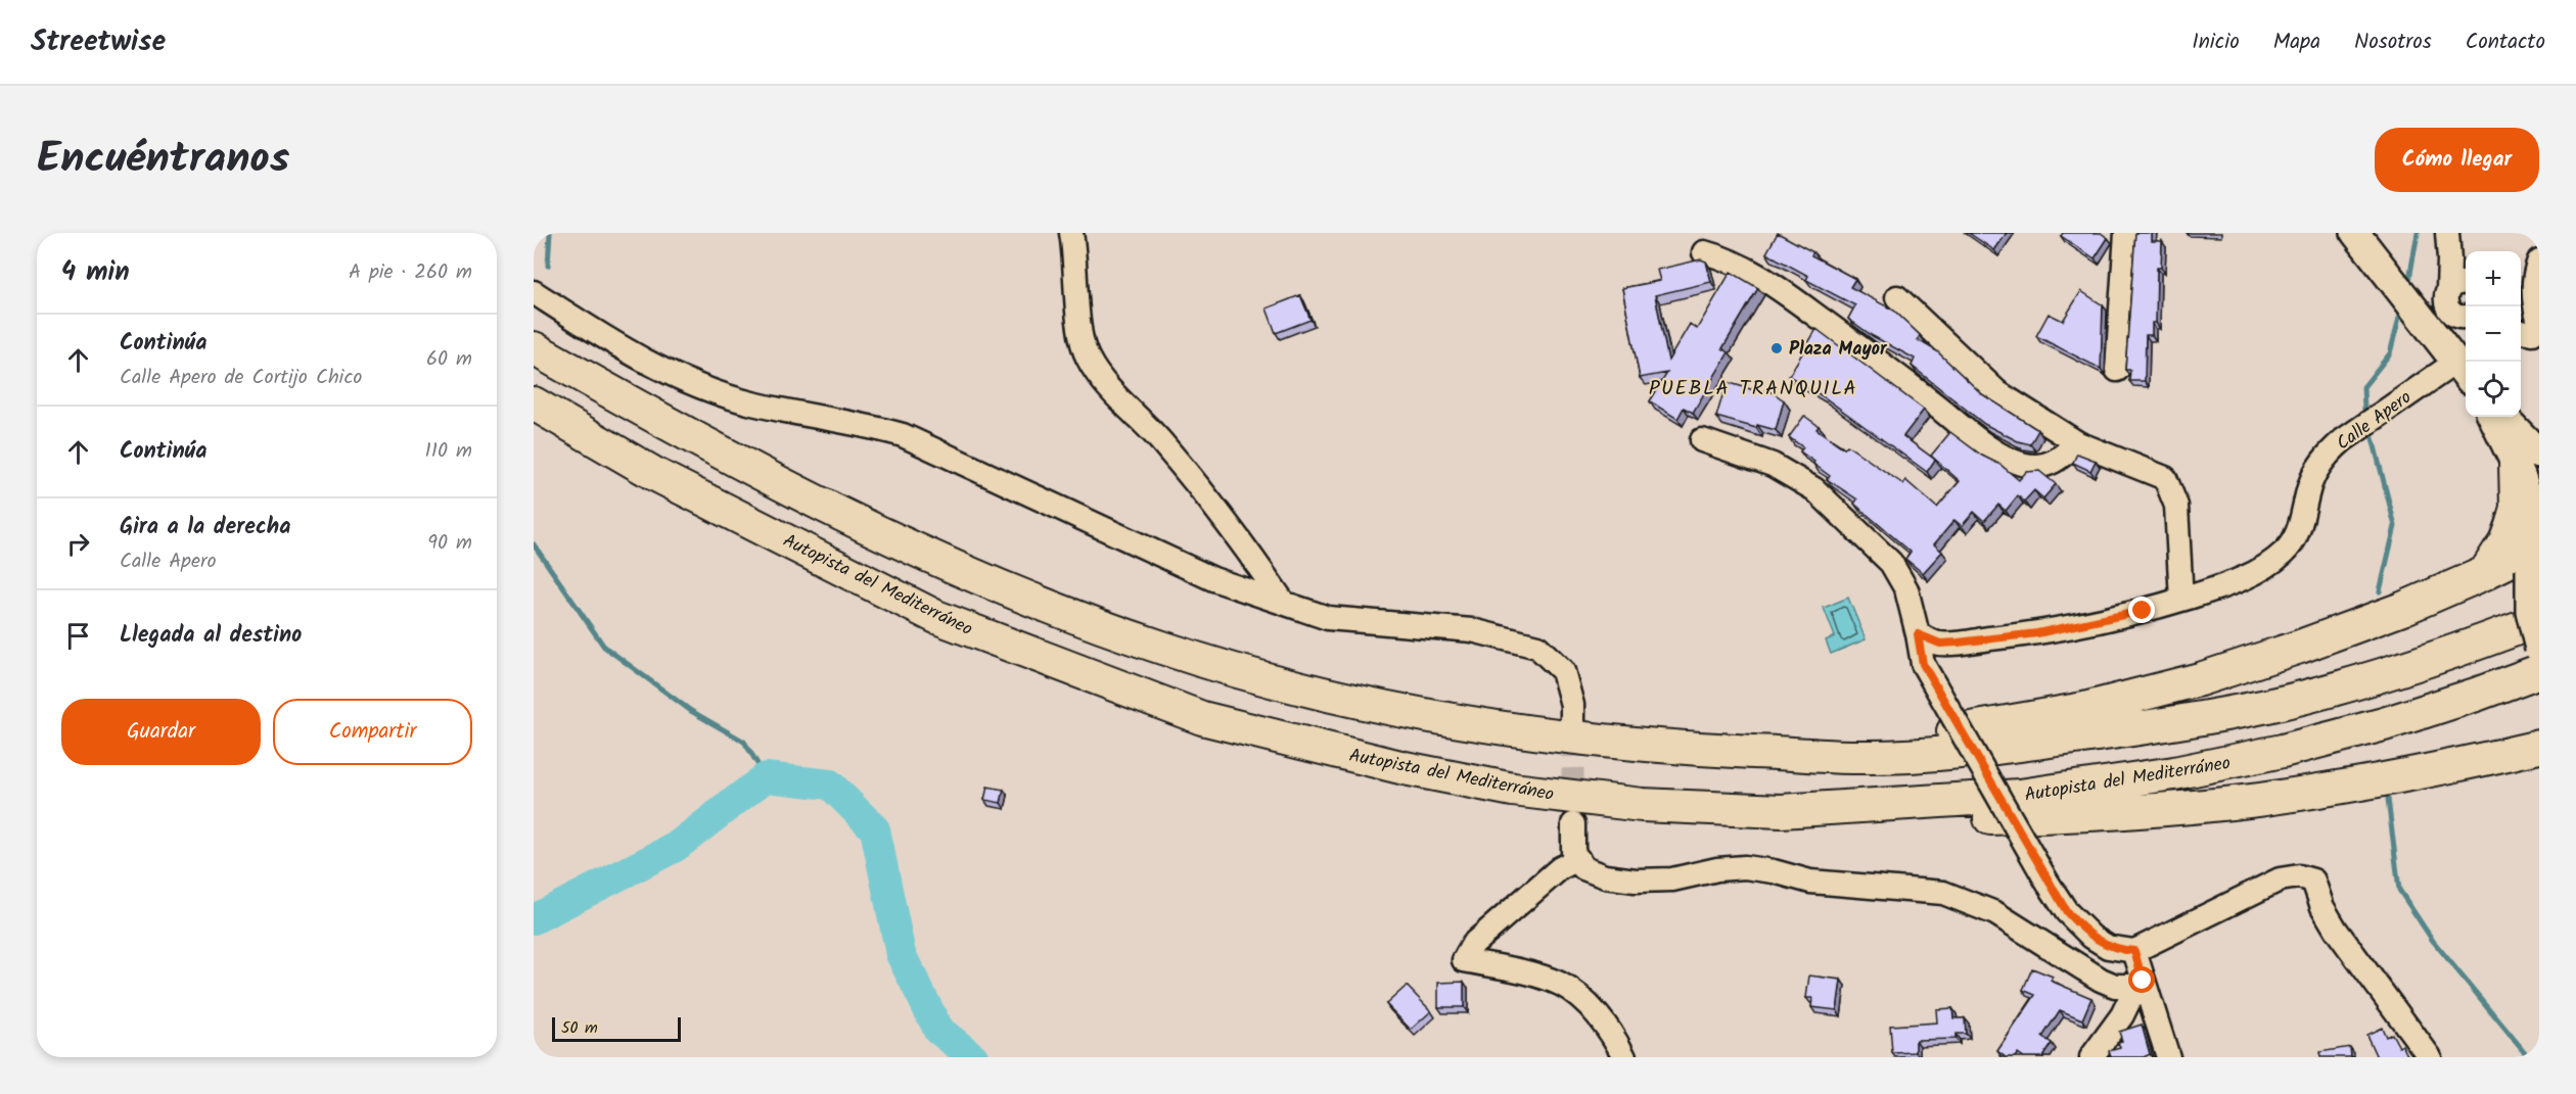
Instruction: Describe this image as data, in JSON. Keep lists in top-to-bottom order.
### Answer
{
  "streets": {
    "highway": ["Autopista del Mediterráneo"],
    "street": ["Calle Apero"]
  },
  "districts": ["PUEBLA TRANQUILA"],
  "places": ["Plaza Mayor"],
  "scale_bar": "50 m",
  "page": {
    "header": "Streetwise",
    "nav": [
      "Inicio",
      "Mapa",
      "Nosotros",
      "Contacto"
    ],
    "title": "Encuéntranos",
    "buttons": [
      "Cómo llegar",
      ["Guardar", "Compartir"]
    ],
    "heading": ["4 min", "A pie · 260 m"],
    "map_buttons": ["+", "−"],
    "list": [
      ["Continúa", "Calle Apero de Cortijo Chico", "60 m"],
      ["Continúa", "110 m"],
      ["Gira a la derecha", "Calle Apero", "90 m"],
      "Llegada al destino"
    ],
    "scale": "50 m"
  }
}
